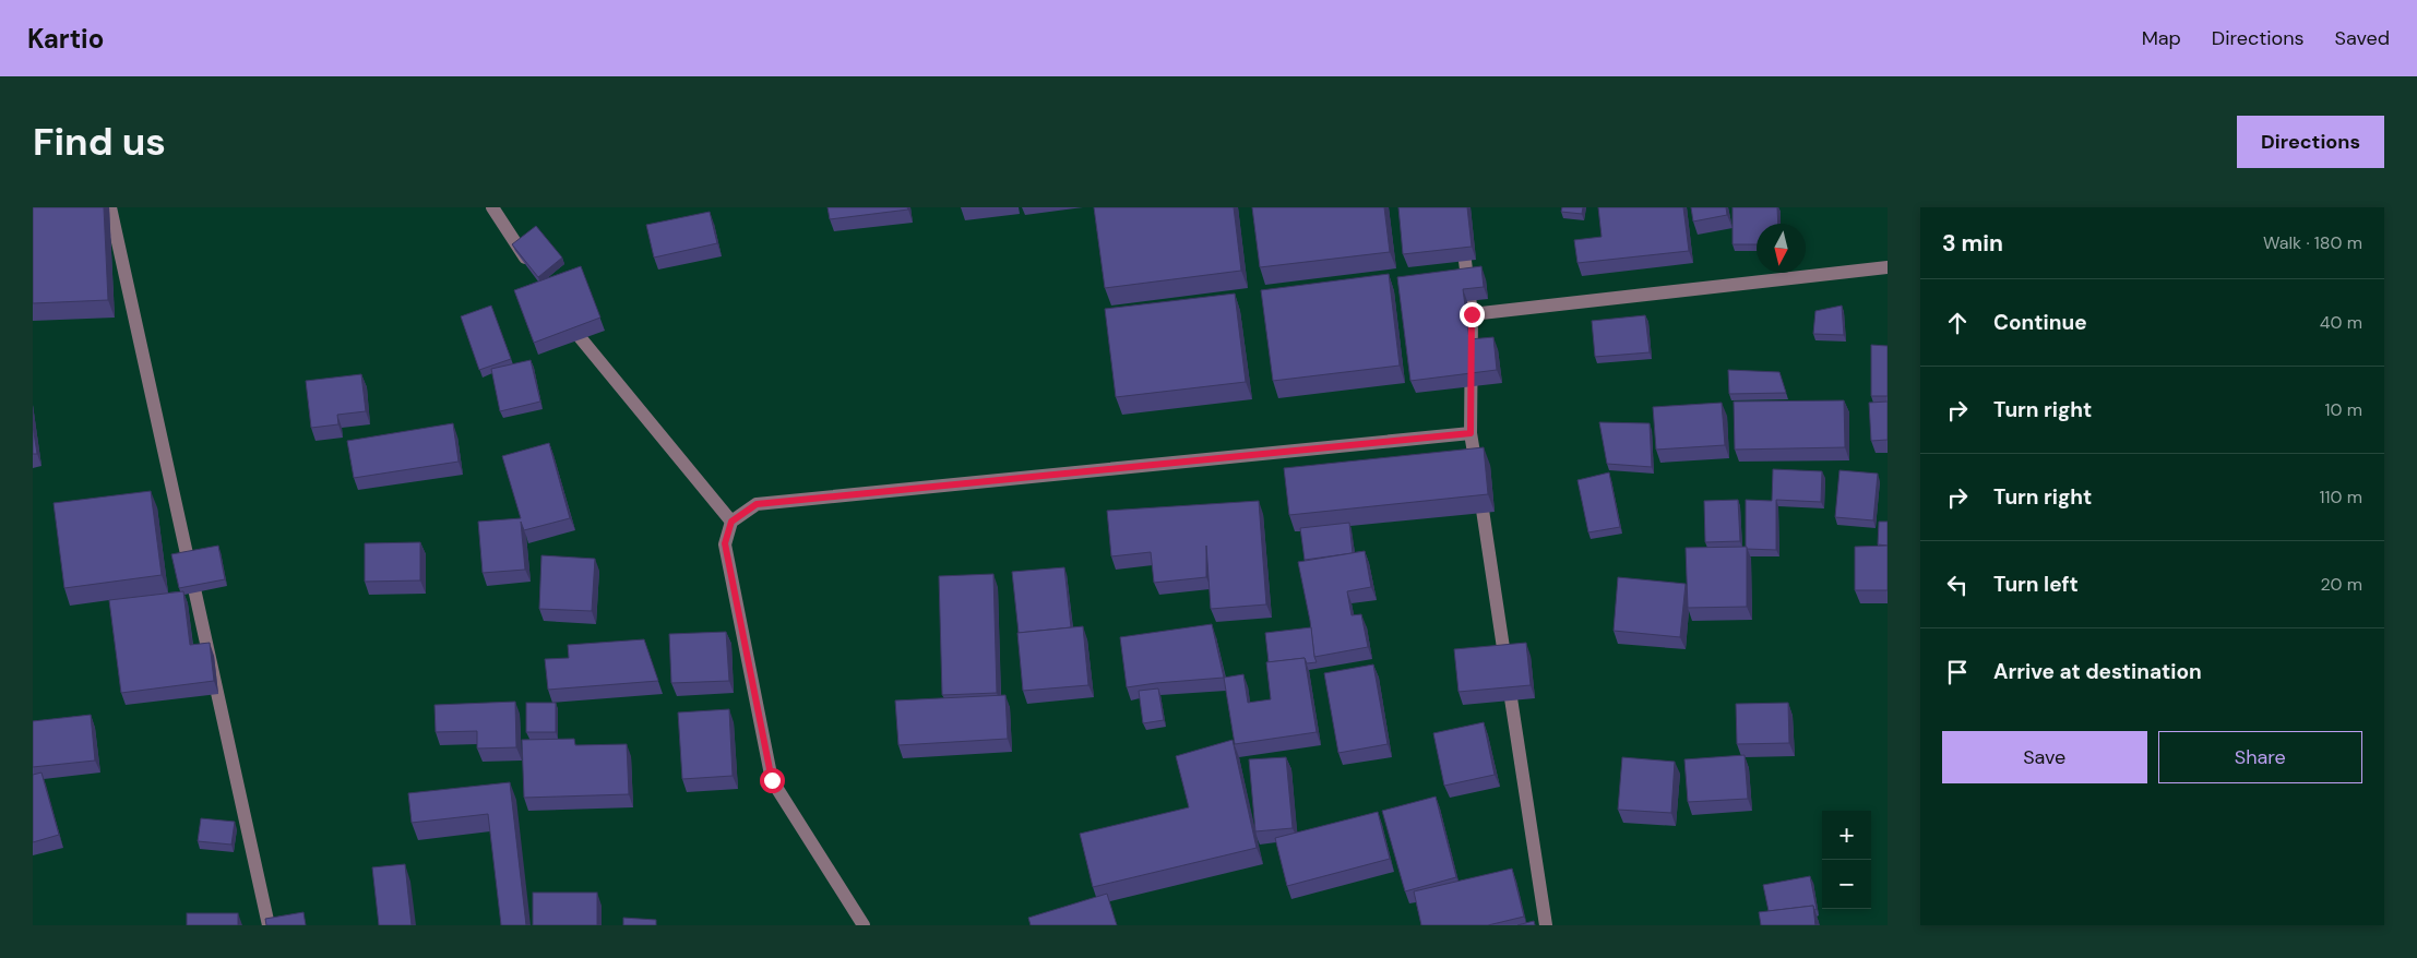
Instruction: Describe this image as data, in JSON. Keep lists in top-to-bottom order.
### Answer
{
  "north": "bottom",
  "page": {
    "header": "Kartio",
    "nav": ["Map", "Directions", "Saved"],
    "buttons": [
      "Directions",
      ["Save", "Share"]
    ],
    "title": "Find us",
    "heading": ["3 min", "Walk · 180 m"],
    "list": [
      ["Continue", "40 m"],
      ["Turn right", "10 m"],
      ["Turn right", "110 m"],
      ["Turn left", "20 m"],
      "Arrive at destination"
    ],
    "map_buttons": ["+", "−"]
  }
}
